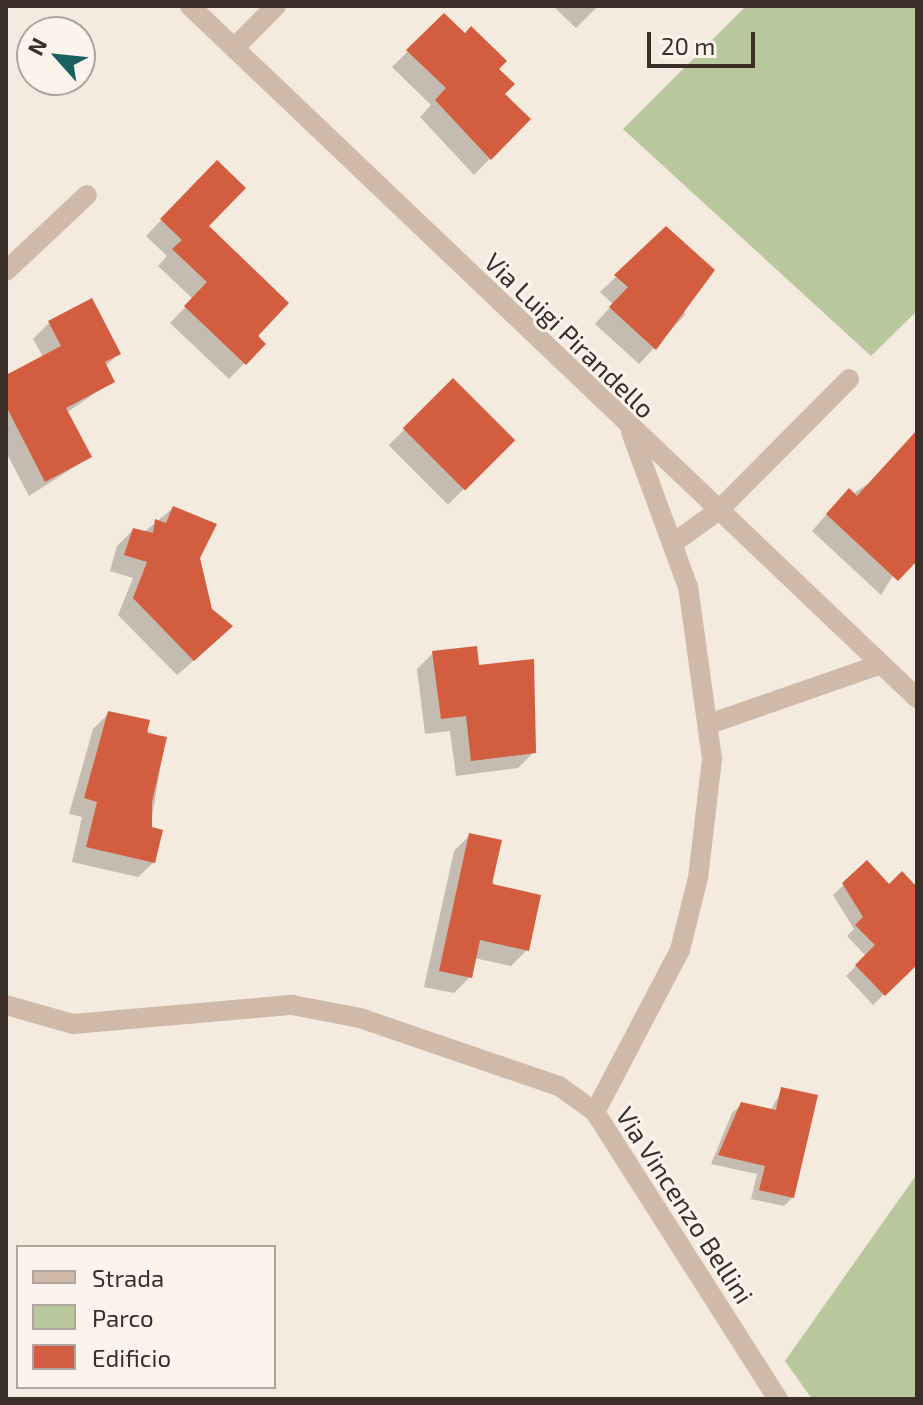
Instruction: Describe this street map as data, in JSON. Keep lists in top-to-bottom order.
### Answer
{
  "streets": {
    "street": ["Via Luigi Pirandello", "Via Vincenzo Bellini"]
  },
  "legend": ["Strada", "Parco", "Edificio"],
  "scale_bar": "20 m",
  "north": "top left"
}
